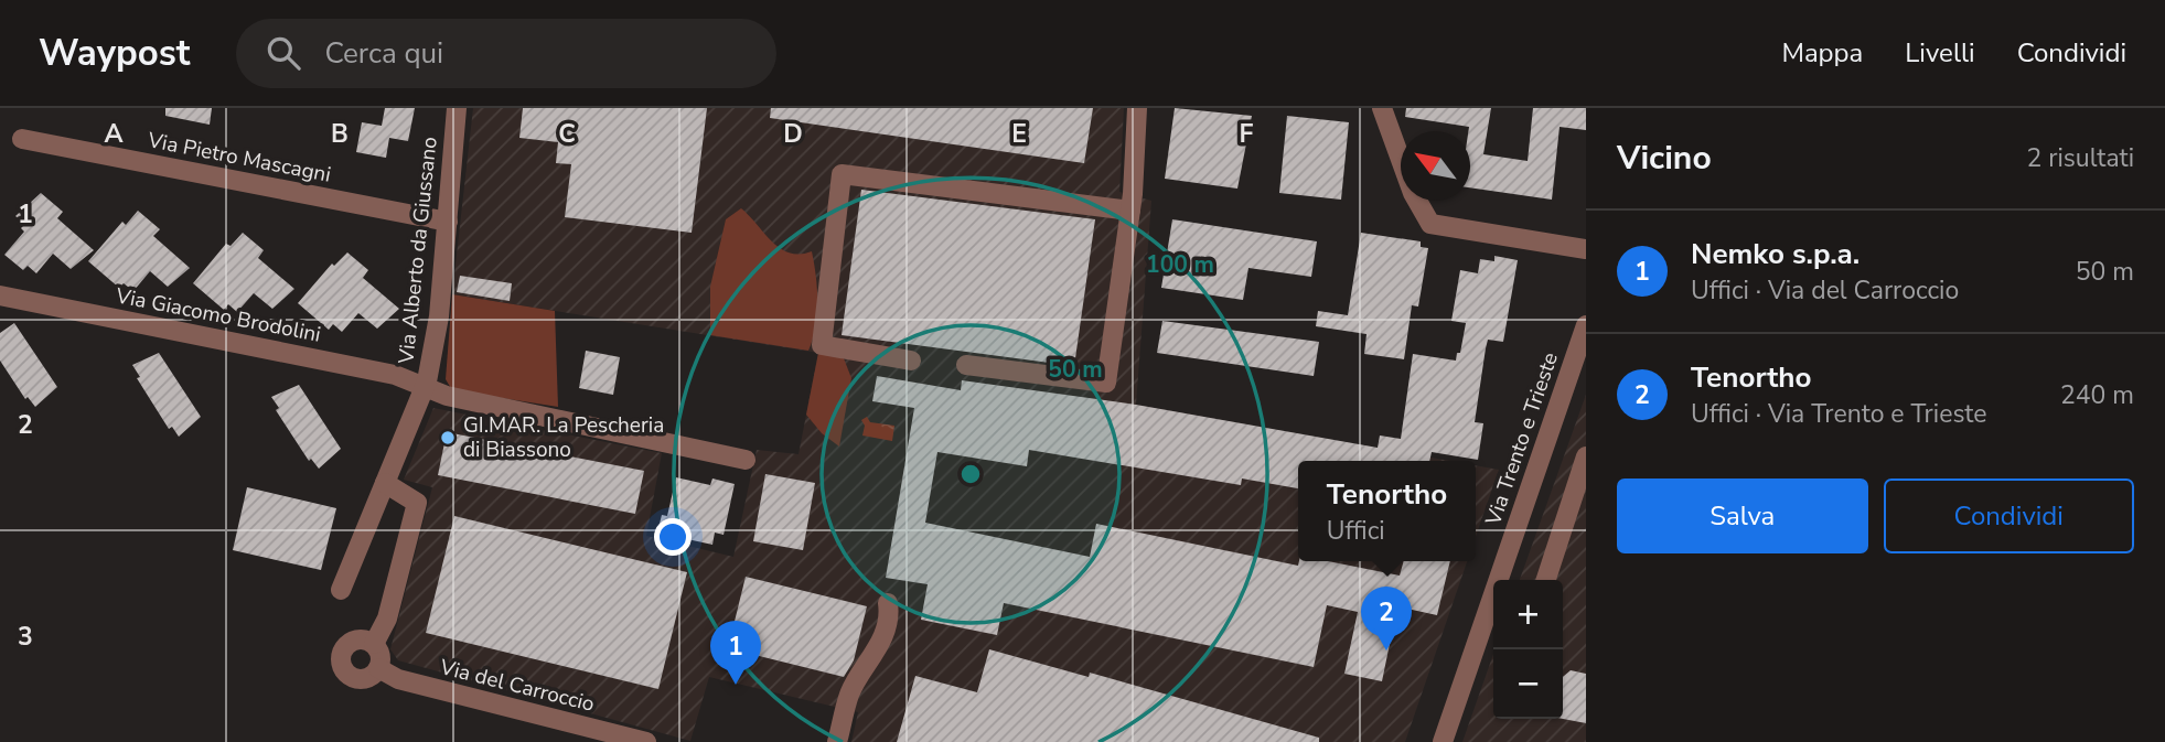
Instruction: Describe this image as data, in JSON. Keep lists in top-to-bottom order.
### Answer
{
  "streets": {
    "street": [
      "Via Pietro Mascagni",
      "Via Alberto da Giussano",
      "Via Giacomo Brodolini",
      "Via Trento e Trieste",
      "Via del Carroccio"
    ]
  },
  "crossings": [
    ["Via Pietro Mascagni", "Via Alberto da Giussano"],
    ["Via Alberto da Giussano", "Via Giacomo Brodolini"]
  ],
  "places": ["GI.MAR. La Pescheria di Biassono"],
  "north": "top left",
  "page": {
    "header": "Waypost",
    "search": "Cerca qui",
    "nav": ["Mappa", "Livelli", "Condividi"],
    "heading": ["Vicino", "2 risultati"],
    "list": [
      {
        "mark": "1",
        "name": "Nemko s.p.a.",
        "note": "Uffici · Via del Carroccio",
        "value": "50 m"
      },
      {
        "mark": "2",
        "name": "Tenortho",
        "note": "Uffici · Via Trento e Trieste",
        "value": "240 m"
      }
    ],
    "buttons": ["Salva", "Condividi"],
    "popup": ["Tenortho", "Uffici"],
    "map_buttons": ["+", "−"],
    "pins": ["2", "1"]
  },
  "grid": {
    "columns": [
      "A",
      "B",
      "C",
      "D",
      "E",
      "F"
    ],
    "rows": ["1", "2", "3"]
  },
  "rings": ["100 m", "50 m"]
}
